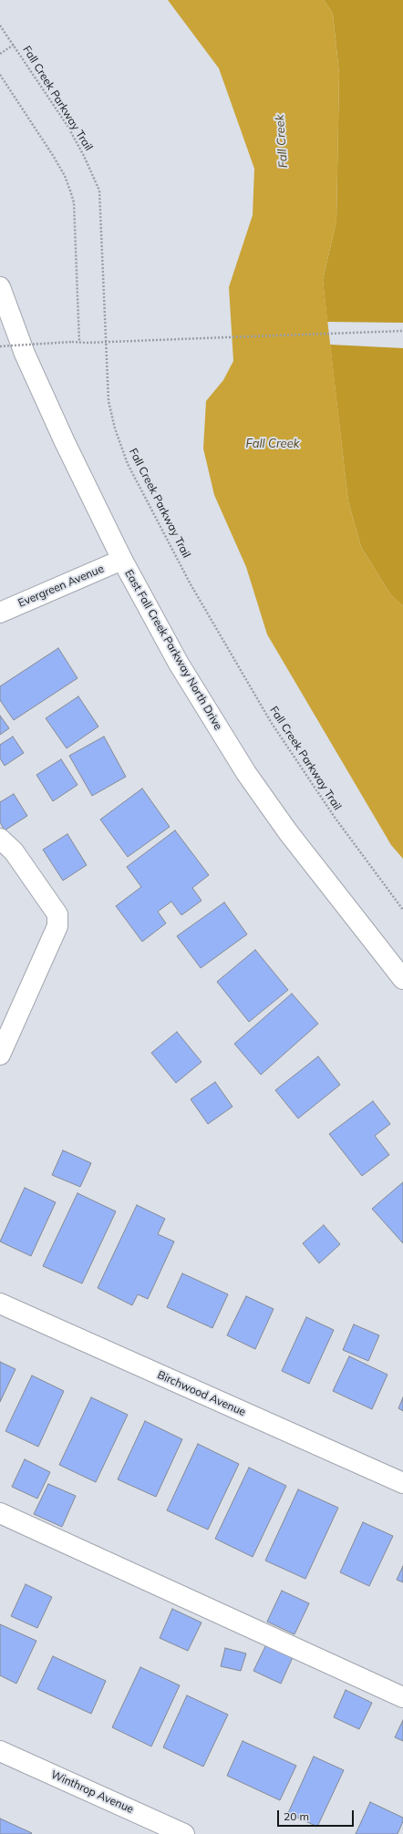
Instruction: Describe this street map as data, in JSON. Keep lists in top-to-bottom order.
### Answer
{
  "streets": {
    "main road": [
      "Evergreen Avenue",
      "East Fall Creek Parkway North Drive",
      "Birchwood Avenue",
      "Winthrop Avenue"
    ],
    "path": ["Fall Creek Parkway Trail"]
  },
  "crossings": [
    ["Evergreen Avenue", "East Fall Creek Parkway North Drive"]
  ],
  "water": ["Fall Creek"],
  "scale_bar": "20 m"
}
